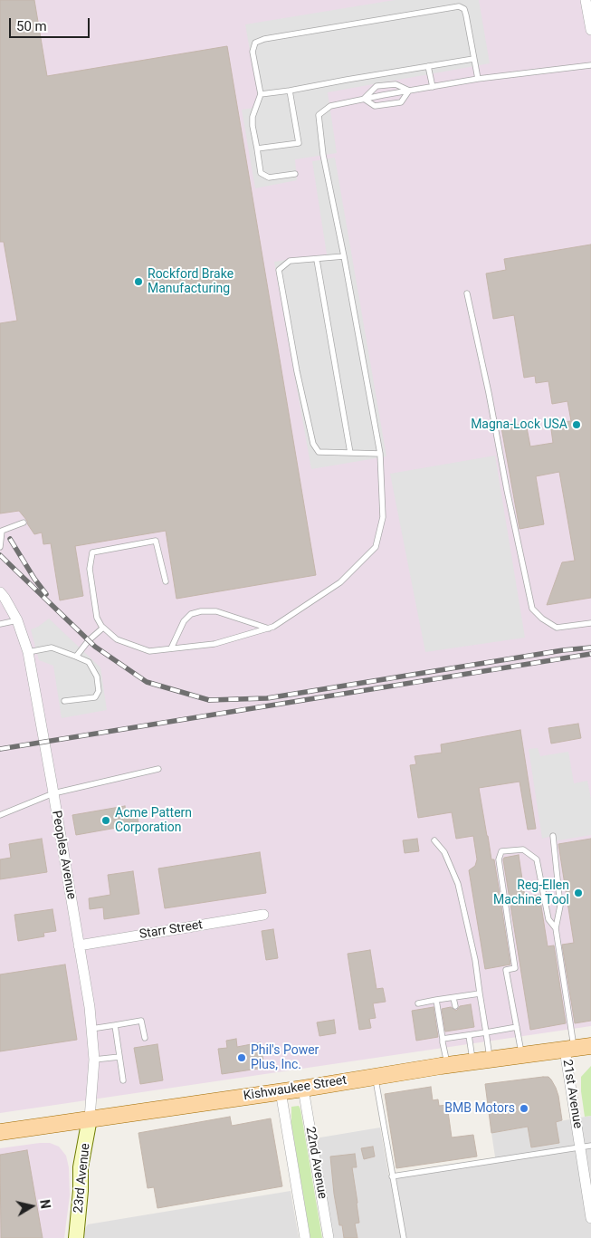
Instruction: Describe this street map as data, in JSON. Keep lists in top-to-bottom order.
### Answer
{
  "streets": {
    "main road": ["Kishwaukee Street"],
    "street": [
      "Peoples Avenue",
      "Starr Street",
      "21st Avenue",
      "22nd Avenue",
      "23rd Avenue"
    ]
  },
  "crossings": [
    ["Peoples Avenue", "Starr Street"],
    ["Peoples Avenue", "Kishwaukee Street"],
    ["Peoples Avenue", "23rd Avenue"],
    ["Kishwaukee Street", "21st Avenue"],
    ["Kishwaukee Street", "22nd Avenue"],
    ["Kishwaukee Street", "23rd Avenue"]
  ],
  "places": [
    "Rockford Brake Manufacturing",
    "Magna-Lock USA",
    "Acme Pattern Corporation",
    "Reg-Ellen Machine Tool",
    "Phil's Power Plus, Inc.",
    "BMB Motors"
  ],
  "scale_bar": "50 m",
  "north": "right"
}
